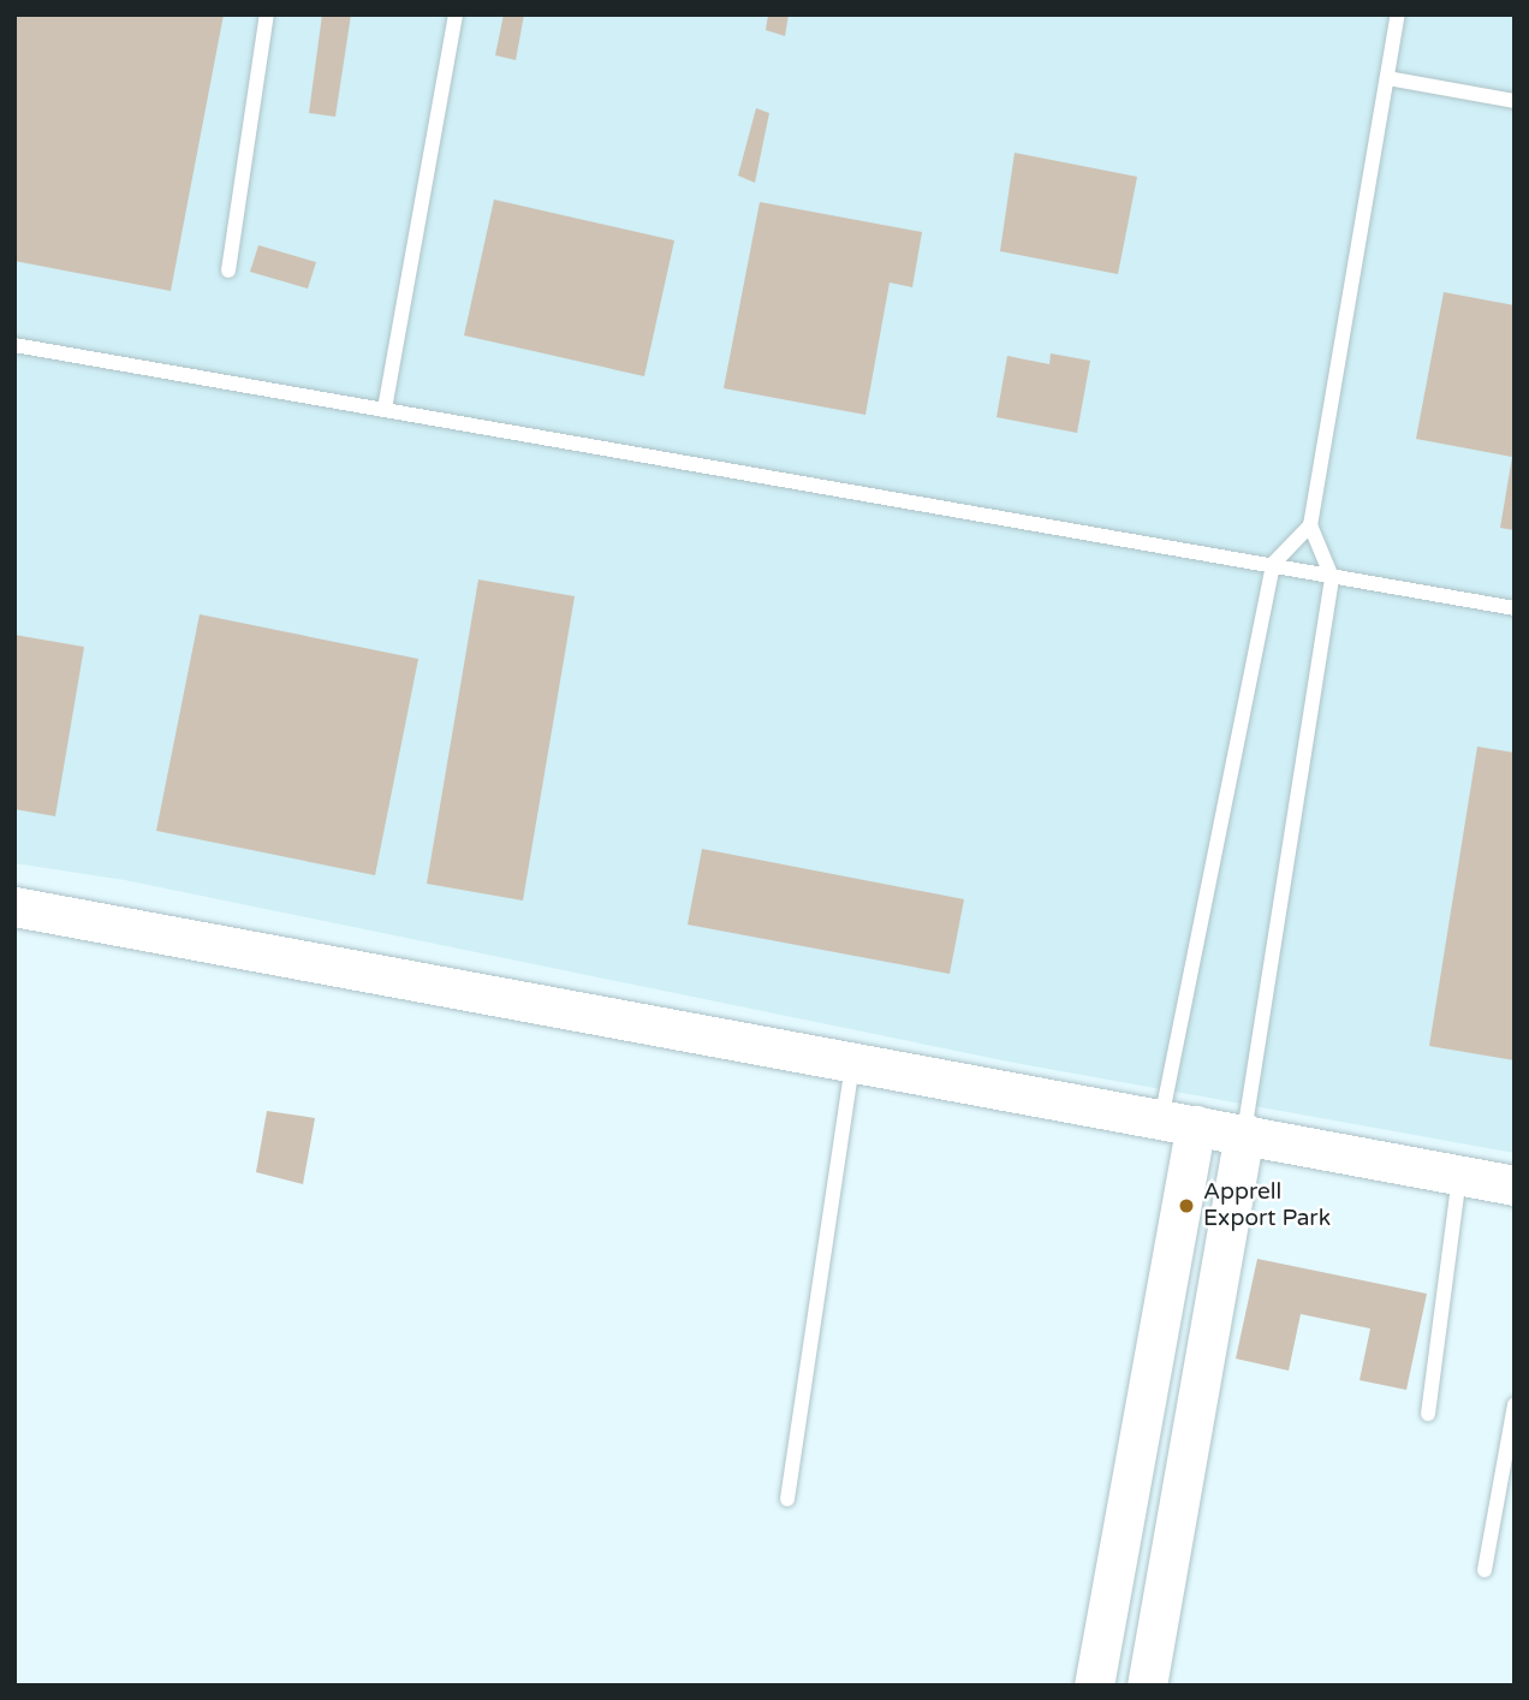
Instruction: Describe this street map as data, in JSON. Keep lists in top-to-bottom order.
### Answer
{
  "places": ["Apprell Export Park"]
}
